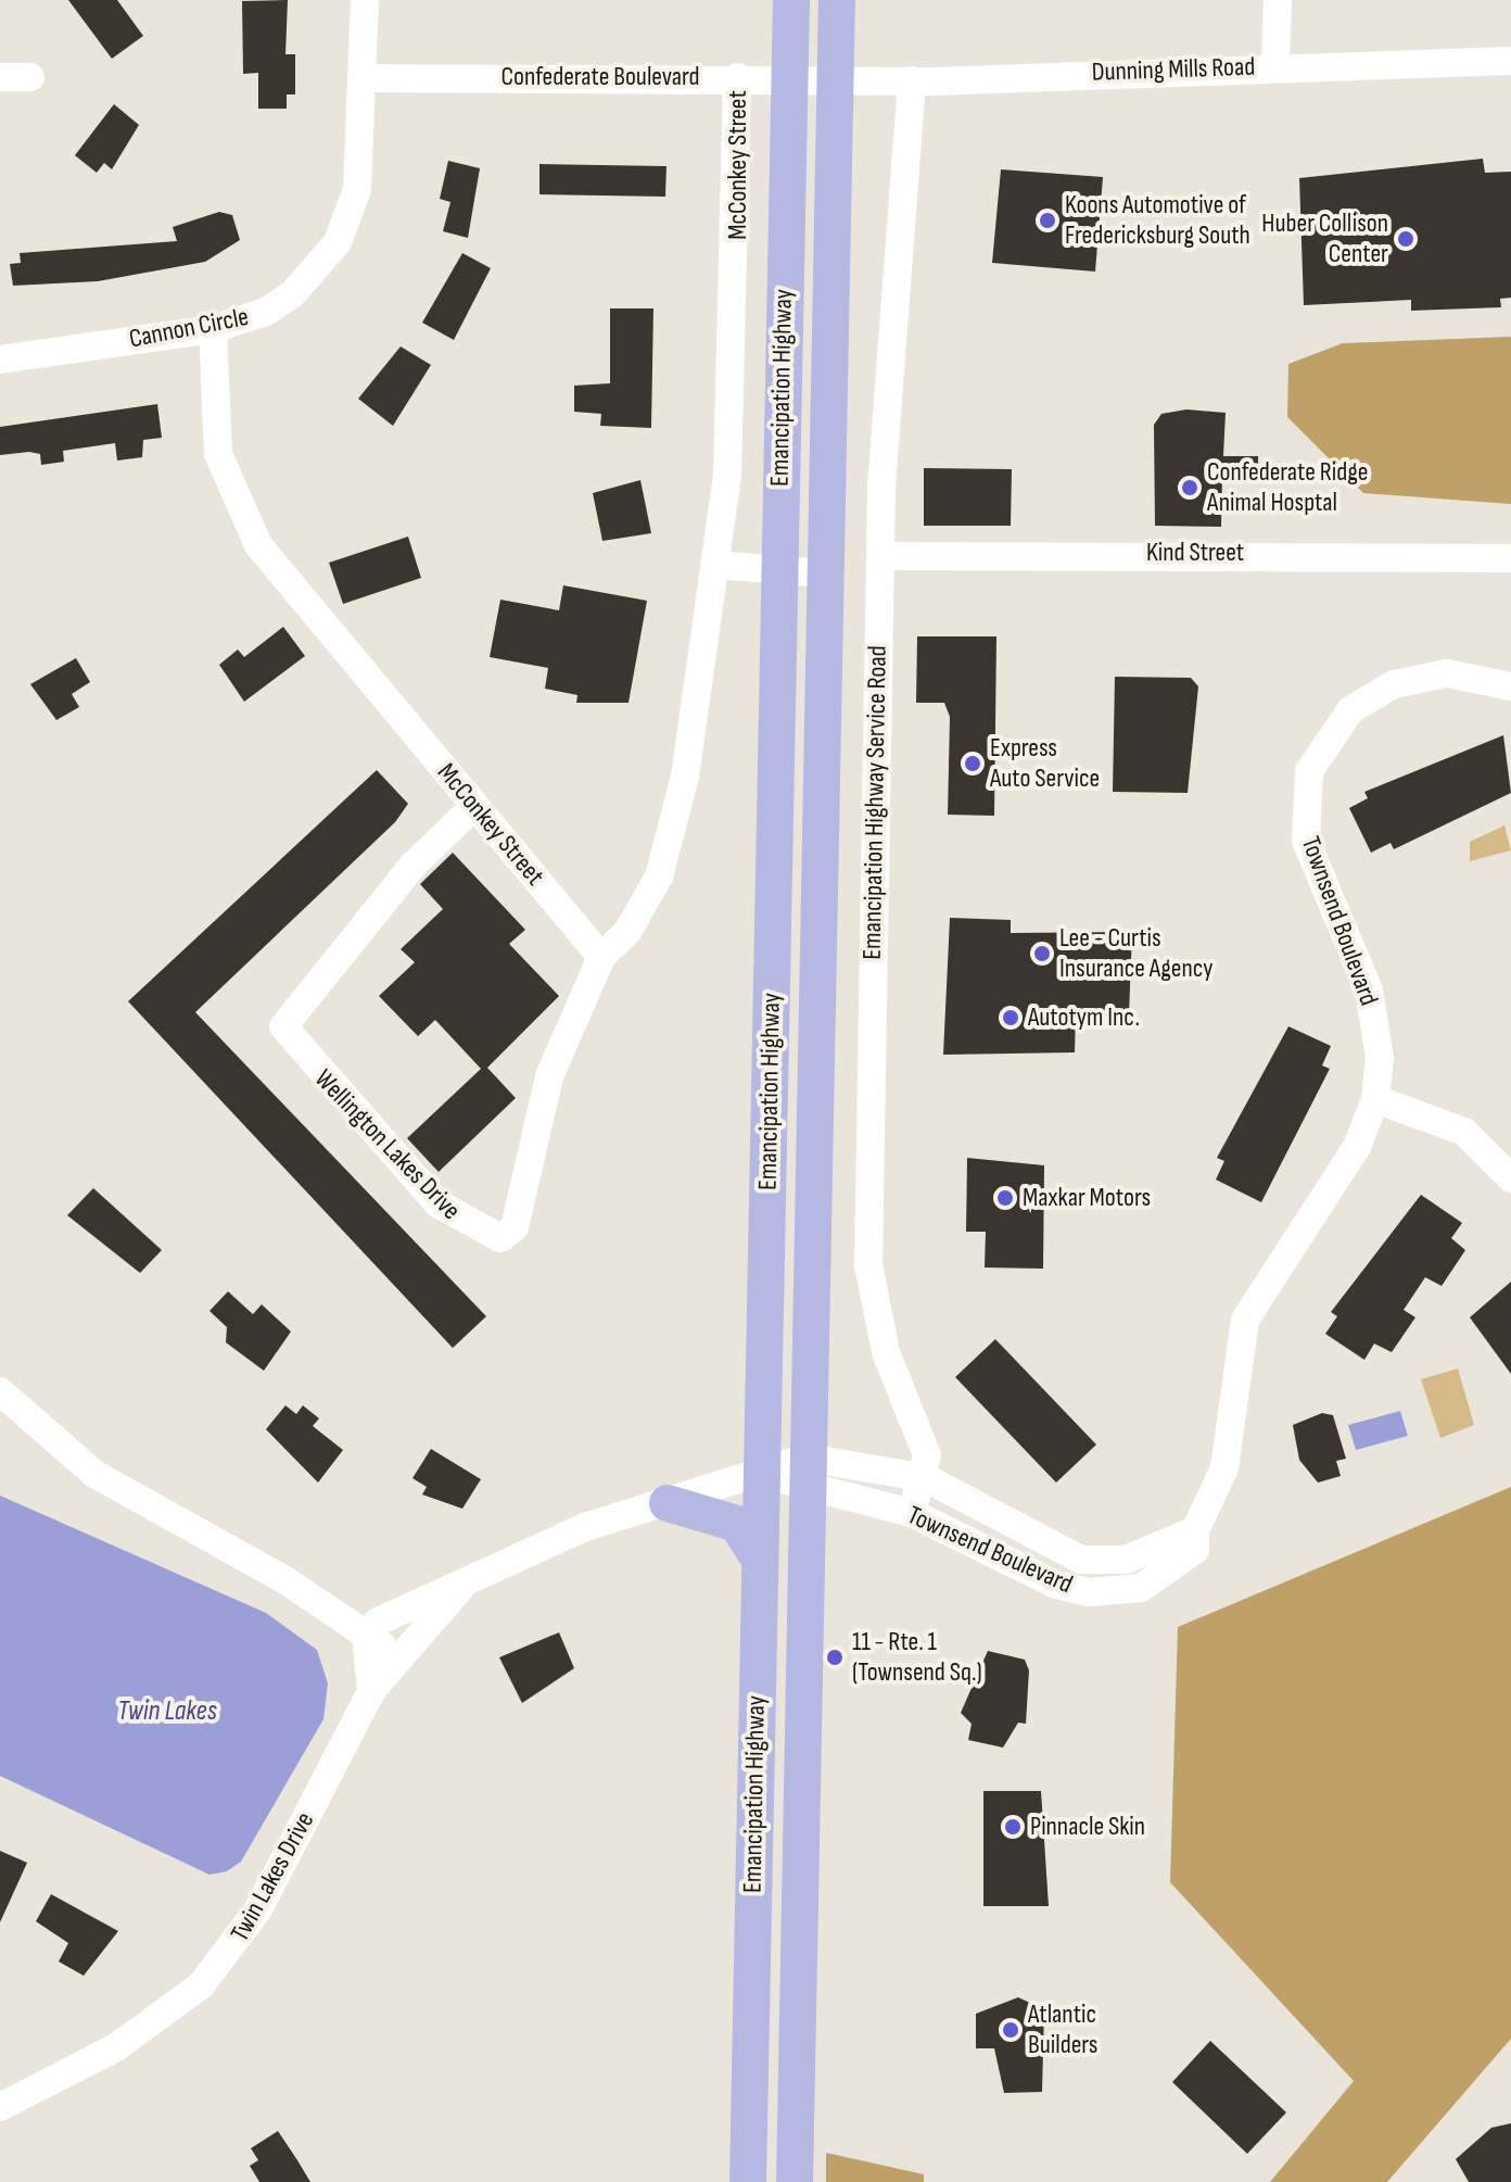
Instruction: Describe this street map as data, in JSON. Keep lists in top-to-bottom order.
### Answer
{
  "streets": {
    "main road": ["Emancipation Highway"],
    "street": [
      "Dunning Mills Road",
      "Confederate Boulevard",
      "McConkey Street",
      "Cannon Circle",
      "Kind Street",
      "Emancipation Highway Service Road",
      "Townsend Boulevard",
      "Wellington Lakes Drive",
      "Twin Lakes Drive"
    ]
  },
  "crossings": [
    ["Dunning Mills Road", "Confederate Boulevard"],
    ["Dunning Mills Road", "Emancipation Highway"],
    ["Dunning Mills Road", "Emancipation Highway Service Road"],
    ["Confederate Boulevard", "McConkey Street"],
    ["Confederate Boulevard", "Cannon Circle"],
    ["Confederate Boulevard", "Emancipation Highway"],
    ["McConkey Street", "Cannon Circle"],
    ["McConkey Street", "Wellington Lakes Drive"],
    ["Emancipation Highway", "Townsend Boulevard"],
    ["Emancipation Highway", "Twin Lakes Drive"],
    ["Kind Street", "Emancipation Highway Service Road"],
    ["Emancipation Highway Service Road", "Townsend Boulevard"]
  ],
  "water": ["Twin Lakes"],
  "places": [
    "Koons Automotive of Fredericksburg South",
    "Huber Collison Center",
    "Confederate Ridge Animal Hosptal",
    "Express Auto Service",
    "Lee - Curtis Insurance Agency",
    "Autotym Inc.",
    "Maxkar Motors",
    "11 - Rte. 1 (Townsend Sq.)",
    "Pinnacle Skin",
    "Atlantic Builders"
  ]
}
